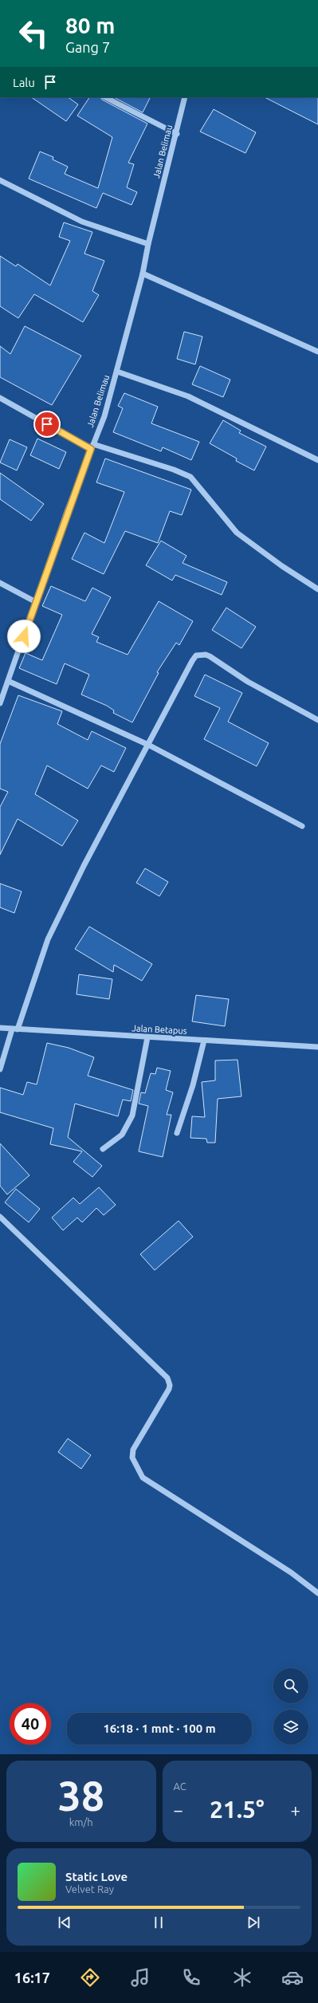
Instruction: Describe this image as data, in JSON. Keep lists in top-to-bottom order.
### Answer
{
  "streets": {
    "street": ["Jalan Belimau", "Jalan Betapus"]
  },
  "page": {
    "turn": ["80 m", "Gang 7"],
    "then": "Lalu",
    "limit": "40",
    "trip": "16:18 · 1 mnt · 100 m",
    "tile": [
      ["38", "km/h"],
      "AC"
    ],
    "heat": ["−", "21.5°", "+"],
    "song": ["Static Love", "Velvet Ray"],
    "tabs": "16:17"
  }
}
